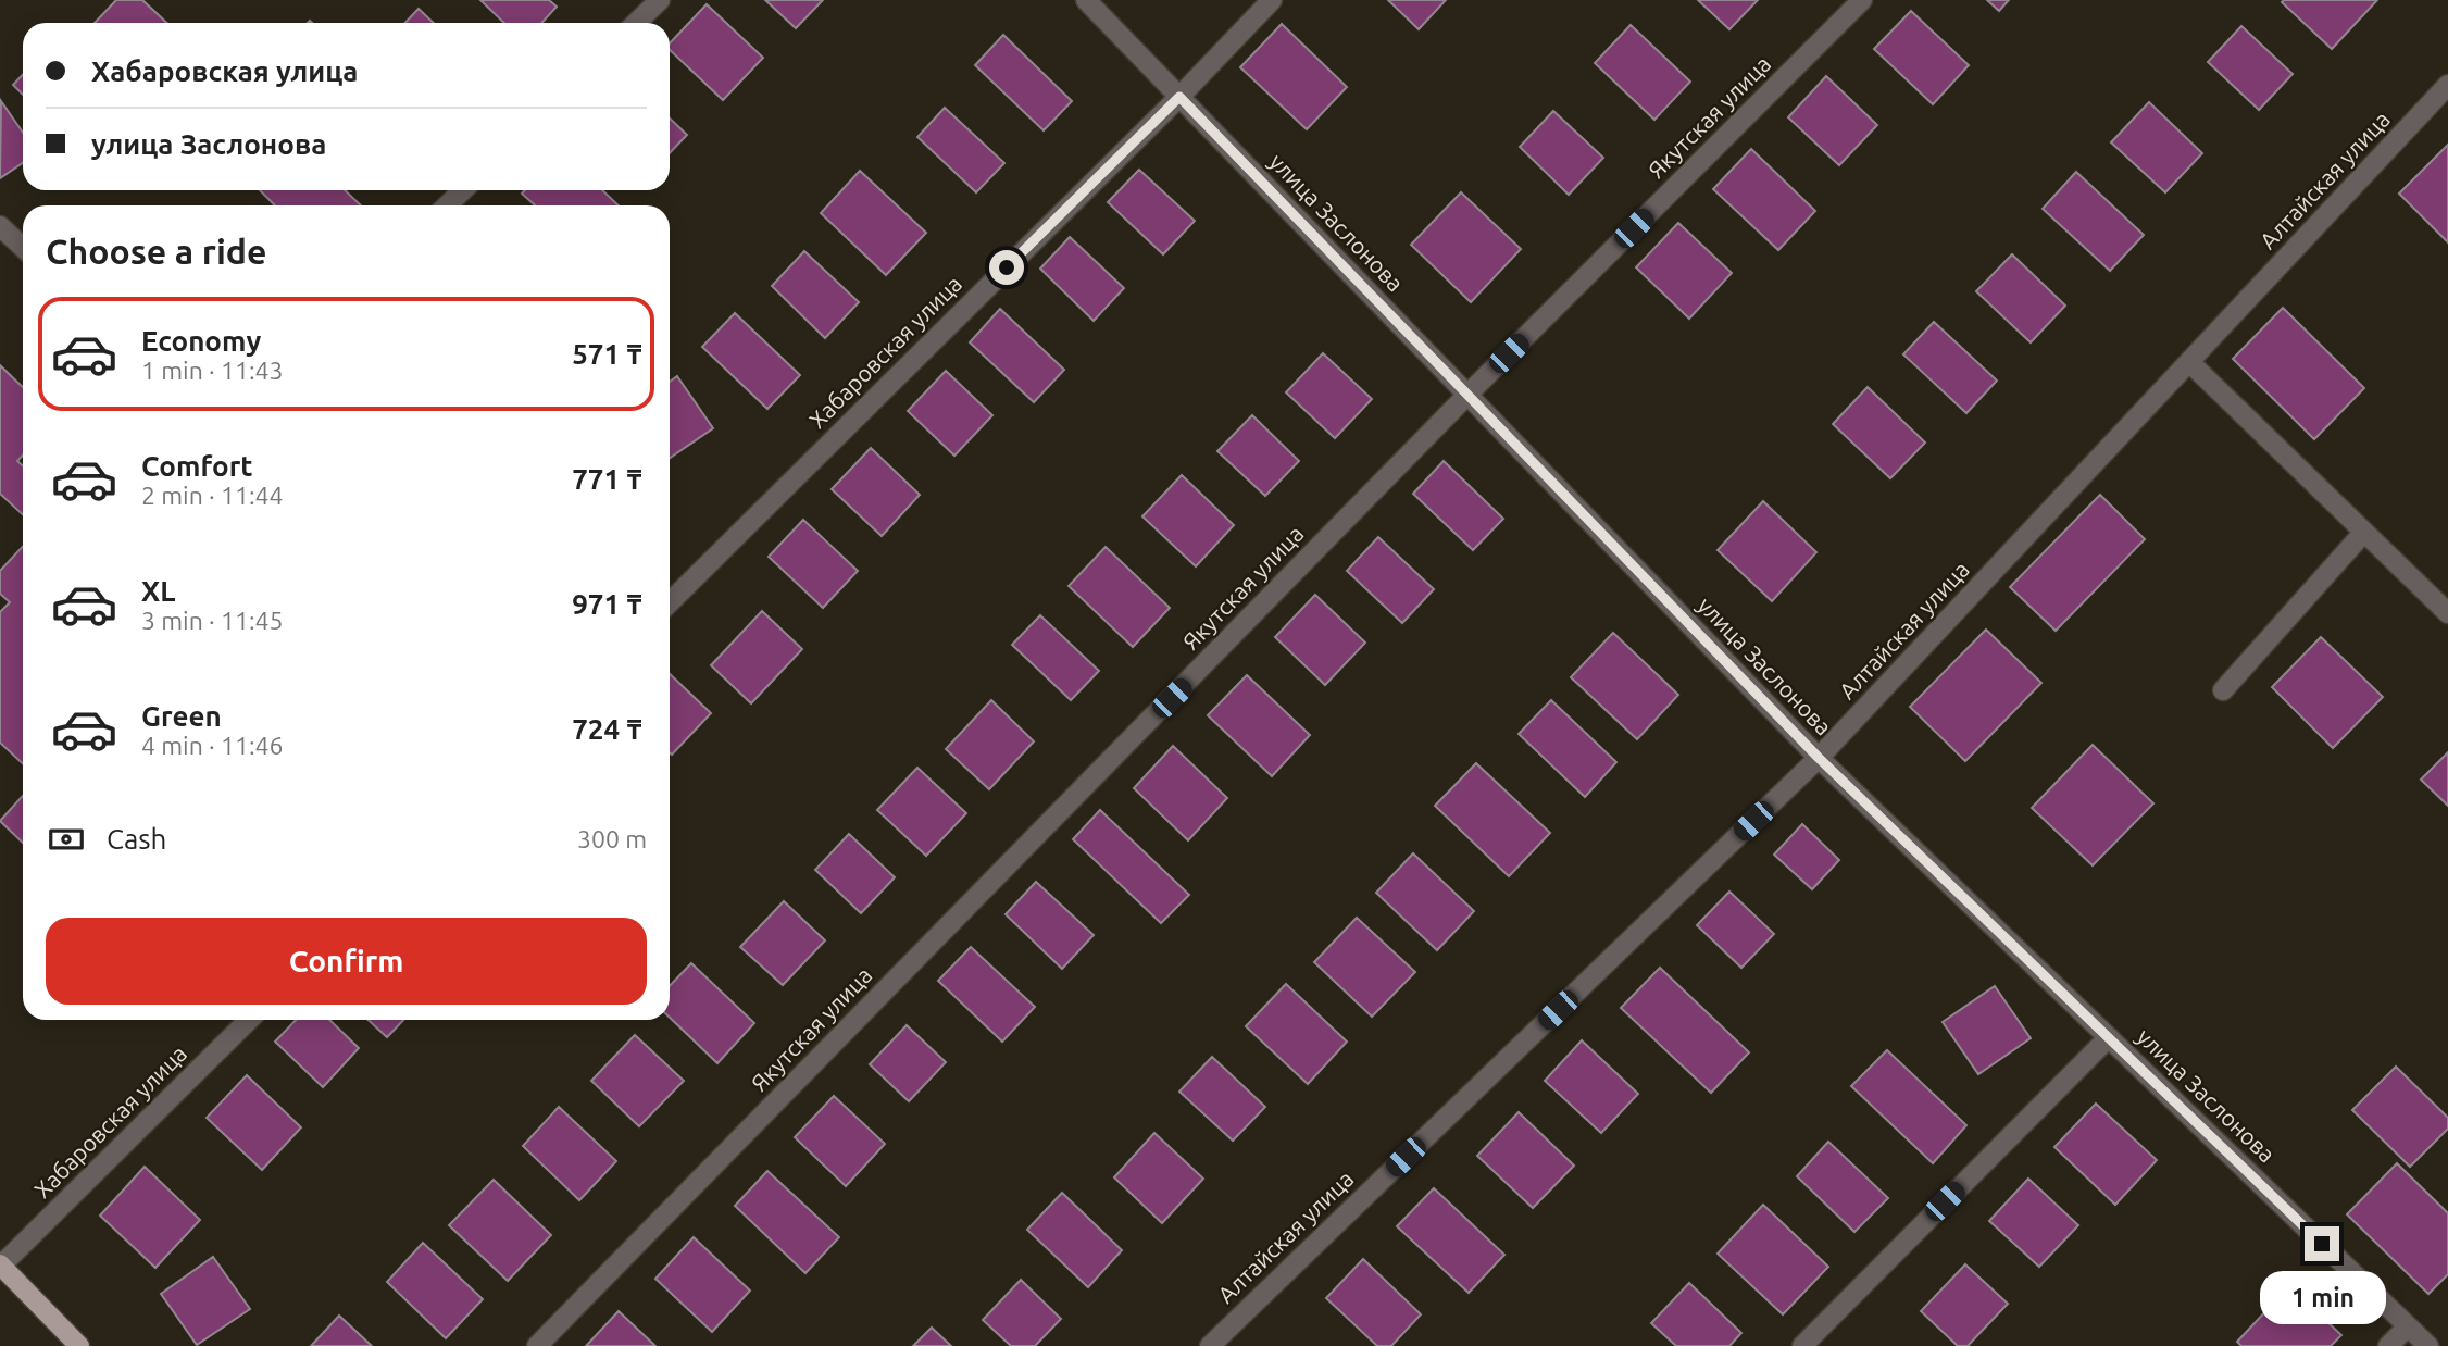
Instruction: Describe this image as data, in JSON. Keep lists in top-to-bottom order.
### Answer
{
  "streets": {
    "street": [
      "Якутская улица",
      "Алтайская улица",
      "улица Заслонова",
      "Хабаровская улица"
    ]
  },
  "crossings": [
    ["Якутская улица", "улица Заслонова"],
    ["Алтайская улица", "улица Заслонова"],
    ["улица Заслонова", "Хабаровская улица"]
  ],
  "page": {
    "banner": ["Хабаровская улица", "улица Заслонова"],
    "heading": "Choose a ride",
    "list": [
      {
        "name": "Economy",
        "note": "1 min · 11:43",
        "value": "571 ₸"
      },
      {
        "name": "Comfort",
        "note": "2 min · 11:44",
        "value": "771 ₸"
      },
      {
        "name": "XL",
        "note": "3 min · 11:45",
        "value": "971 ₸"
      },
      {
        "name": "Green",
        "note": "4 min · 11:46",
        "value": "724 ₸"
      }
    ],
    "pay": ["Cash", "300 m"],
    "buttons": "Confirm",
    "bubble": "1 min"
  }
}
